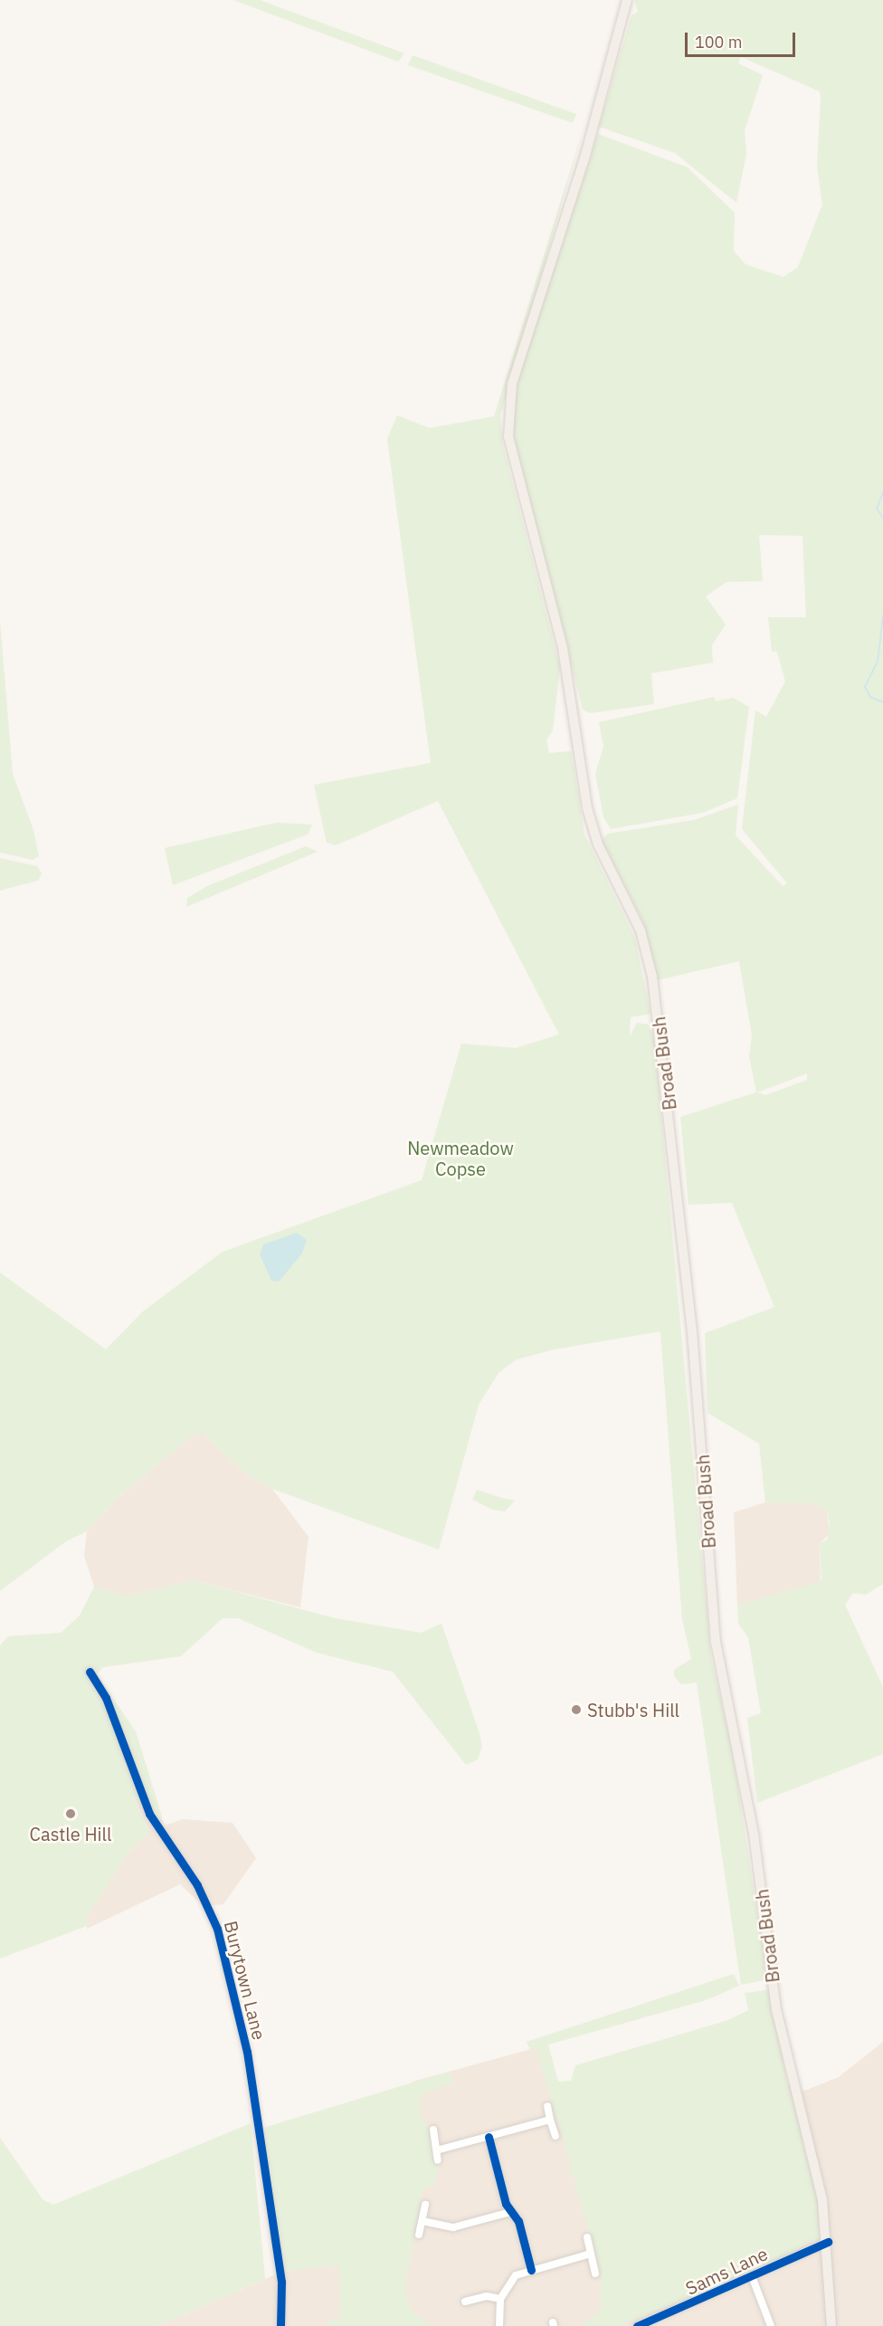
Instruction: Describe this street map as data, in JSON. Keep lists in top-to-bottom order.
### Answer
{
  "streets": {
    "main road": ["Broad Bush"],
    "street": ["Burytown Lane", "Sams Lane"]
  },
  "crossings": [
    ["Broad Bush", "Sams Lane"]
  ],
  "parks": ["Newmeadow Copse"],
  "places": ["Stubb's Hill", "Castle Hill"],
  "scale_bar": "100 m"
}
